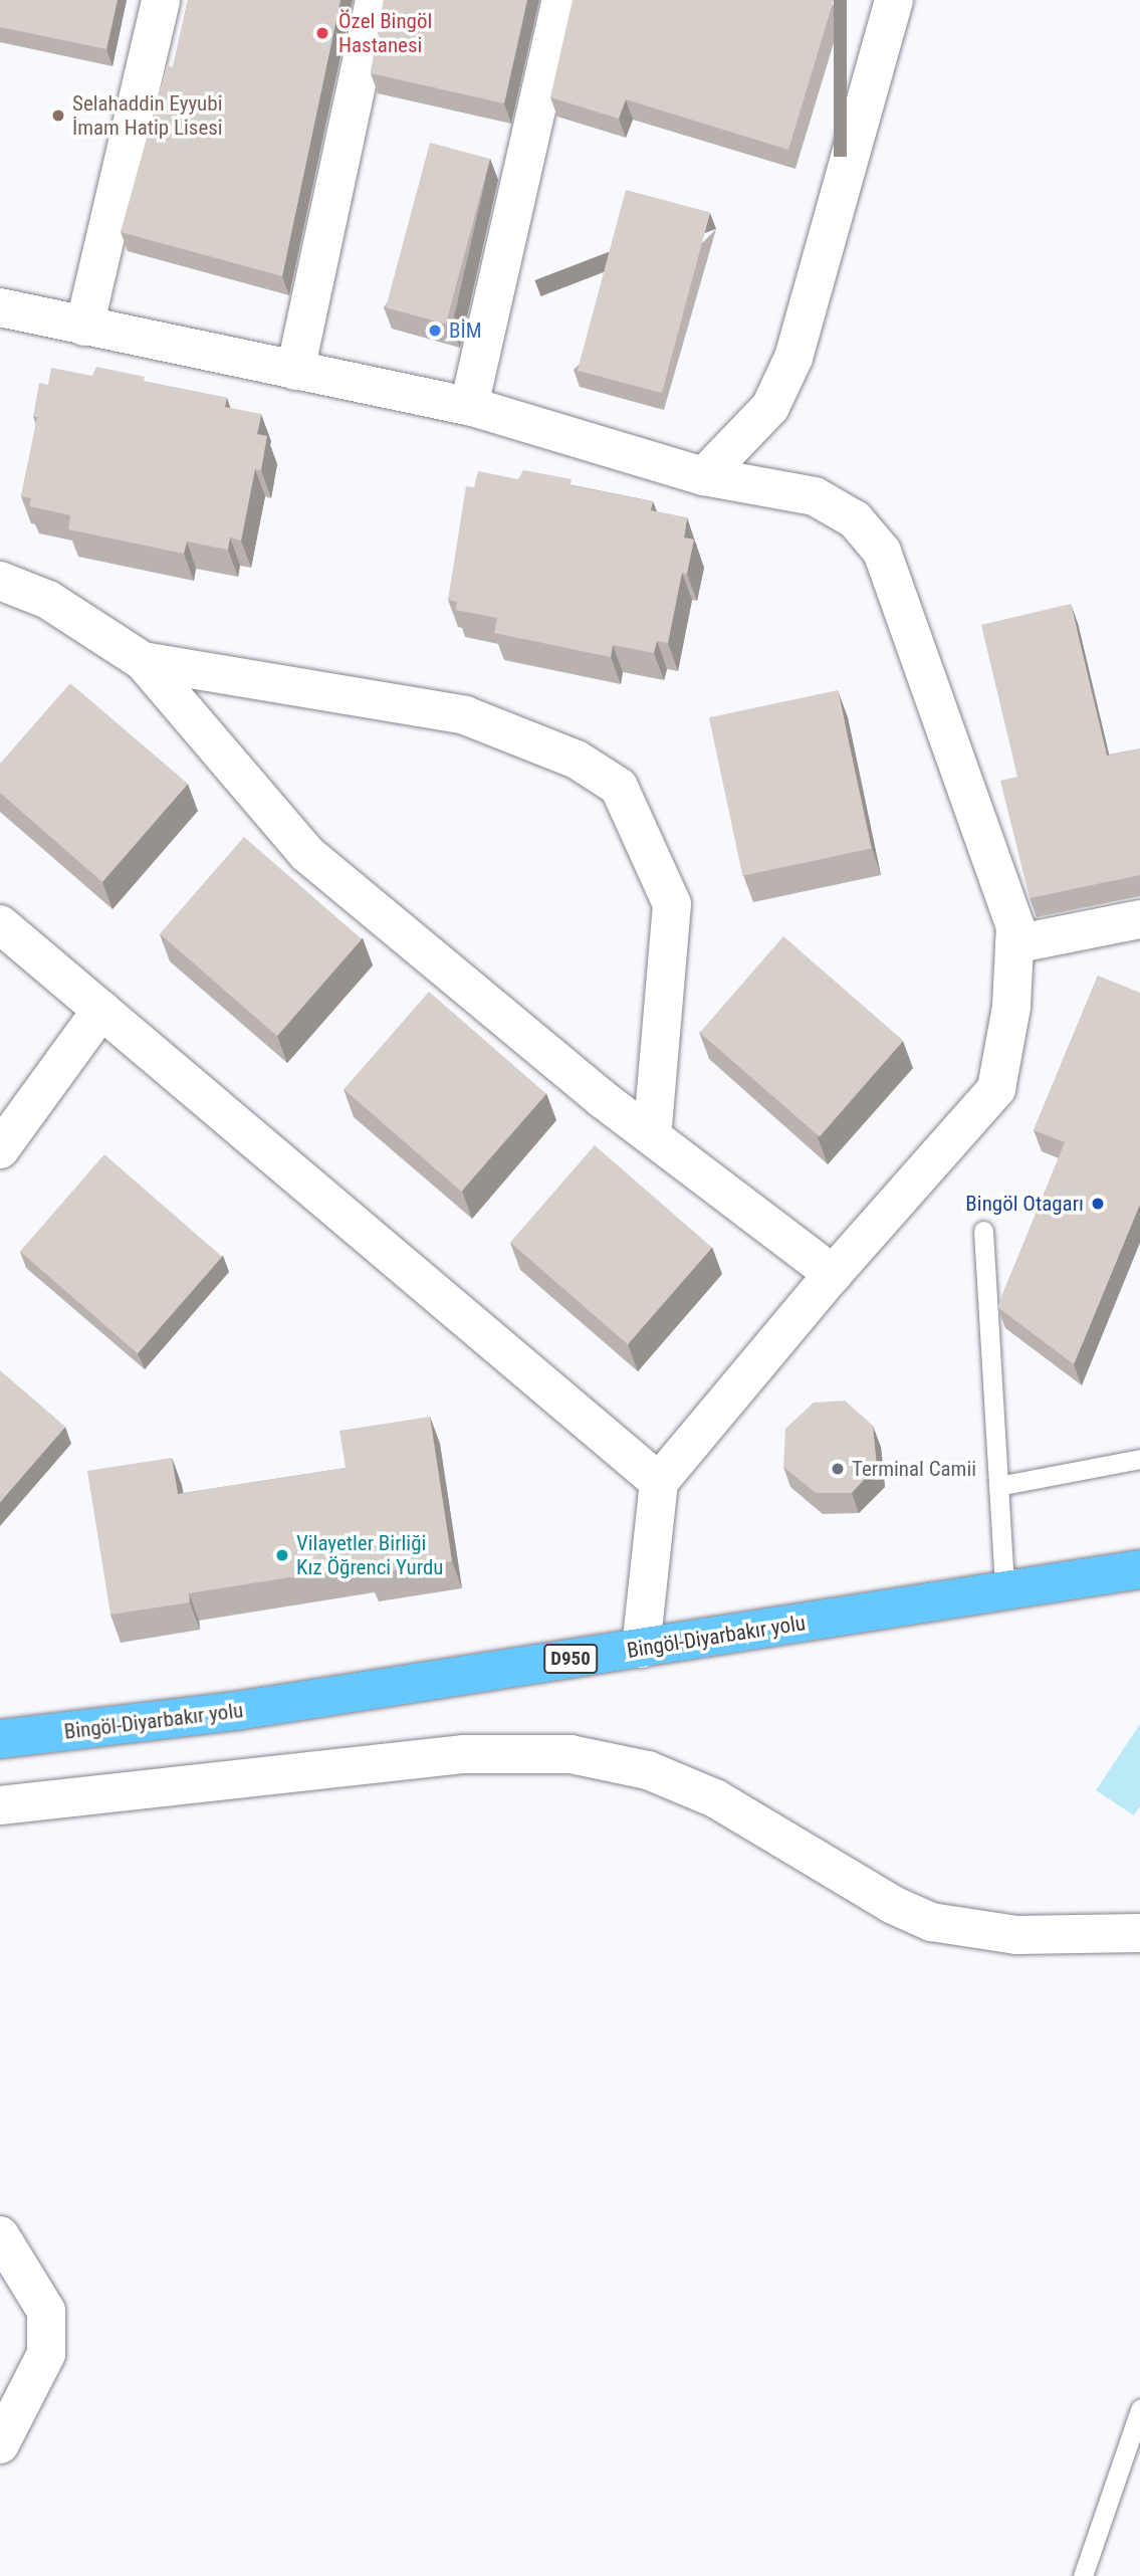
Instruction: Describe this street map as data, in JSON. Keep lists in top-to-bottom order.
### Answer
{
  "streets": {
    "main road": ["Bingöl-Diyarbakır yolu", "D950"]
  },
  "places": [
    "Özel Bingöl Hastanesi",
    "Selahaddin Eyyubi İmam Hatip Lisesi",
    "BİM",
    "Bingöl Otagarı",
    "Terminal Camii",
    "Vilayetler Birliği Kız Öğrenci Yurdu"
  ]
}
